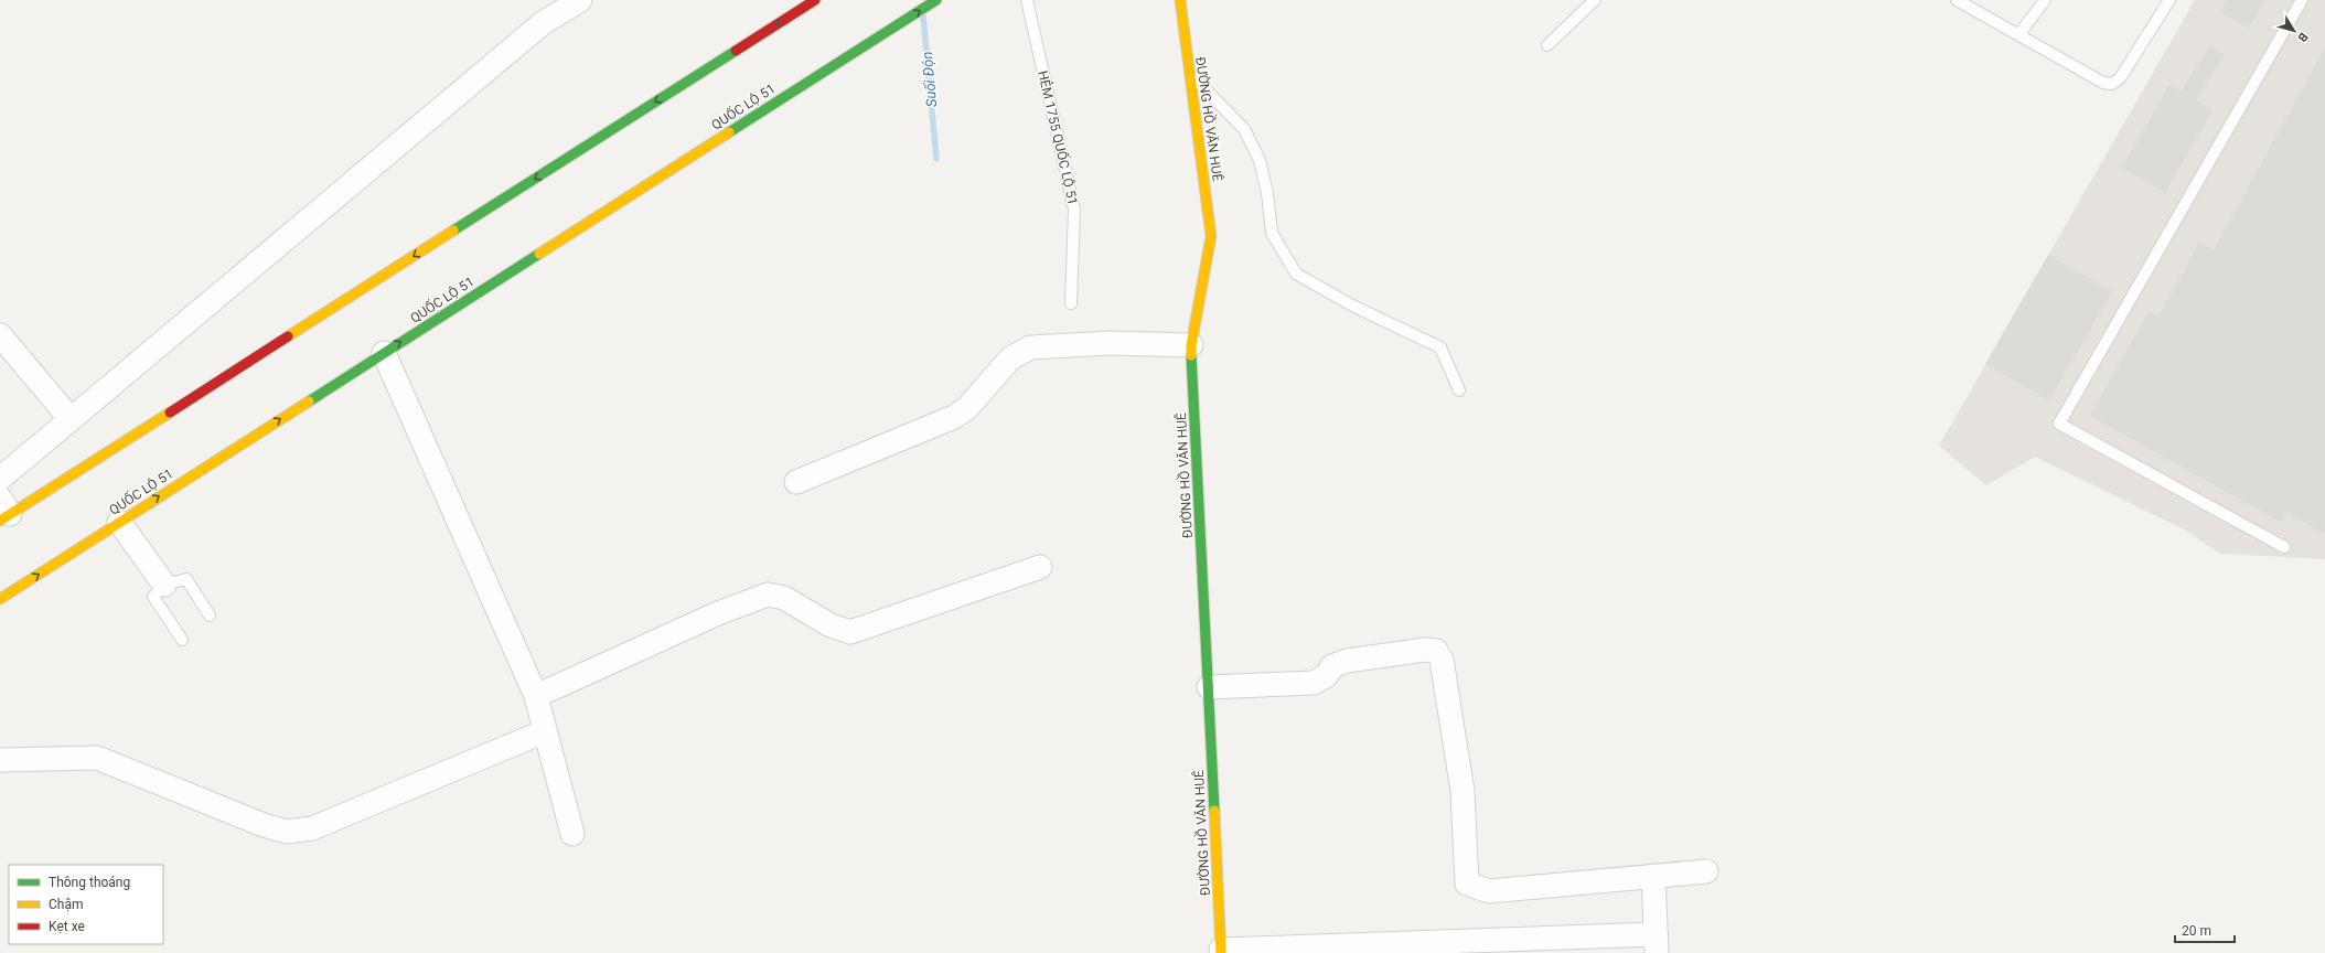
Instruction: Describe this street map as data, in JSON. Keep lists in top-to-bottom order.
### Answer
{
  "streets": {
    "main road": ["QUỐC LỘ 51", "ĐƯỜNG HỒ VĂN HUÊ"],
    "lane": ["HẺM 1755 QUỐC LỘ 51"]
  },
  "water": ["Suối Độn"],
  "legend": ["Thông thoáng", "Chậm", "Kẹt xe"],
  "scale_bar": "20 m",
  "north": "bottom right"
}
